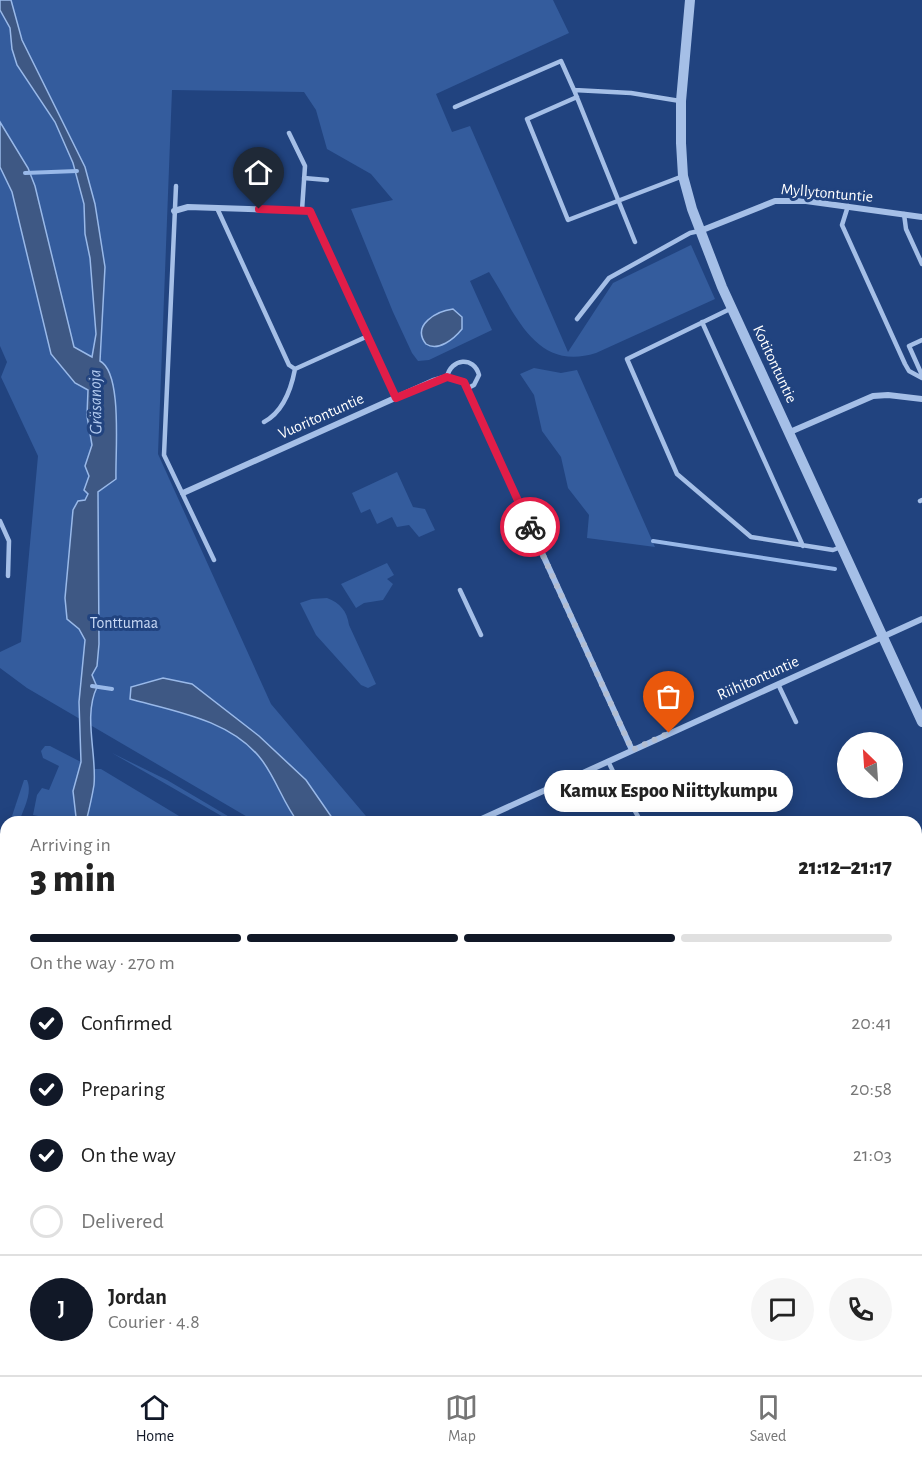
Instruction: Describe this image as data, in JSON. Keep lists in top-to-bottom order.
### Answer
{
  "streets": {
    "street": [
      "Myllytontuntie",
      "Kotitontuntie",
      "Vuoritontuntie",
      "Riihitontuntie"
    ]
  },
  "crossings": [
    ["Myllytontuntie", "Kotitontuntie"],
    ["Kotitontuntie", "Riihitontuntie"]
  ],
  "water": ["Gräsanoja"],
  "parks": ["Tonttumaa"],
  "places": ["Kamux Espoo Niittykumpu"],
  "north": "top left",
  "page": {
    "bubble": "Kamux Espoo Niittykumpu",
    "heading": ["3 min", "Arriving in", "21:12–21:17"],
    "panel": ["Jordan", "Courier · 4.8"],
    "bar": "On the way · 270 m",
    "list": [
      ["Confirmed", "20:41"],
      ["Preparing", "20:58"],
      ["On the way", "21:03"],
      "Delivered"
    ],
    "round": "J",
    "tabs": ["Home", "Map", "Saved"]
  }
}
